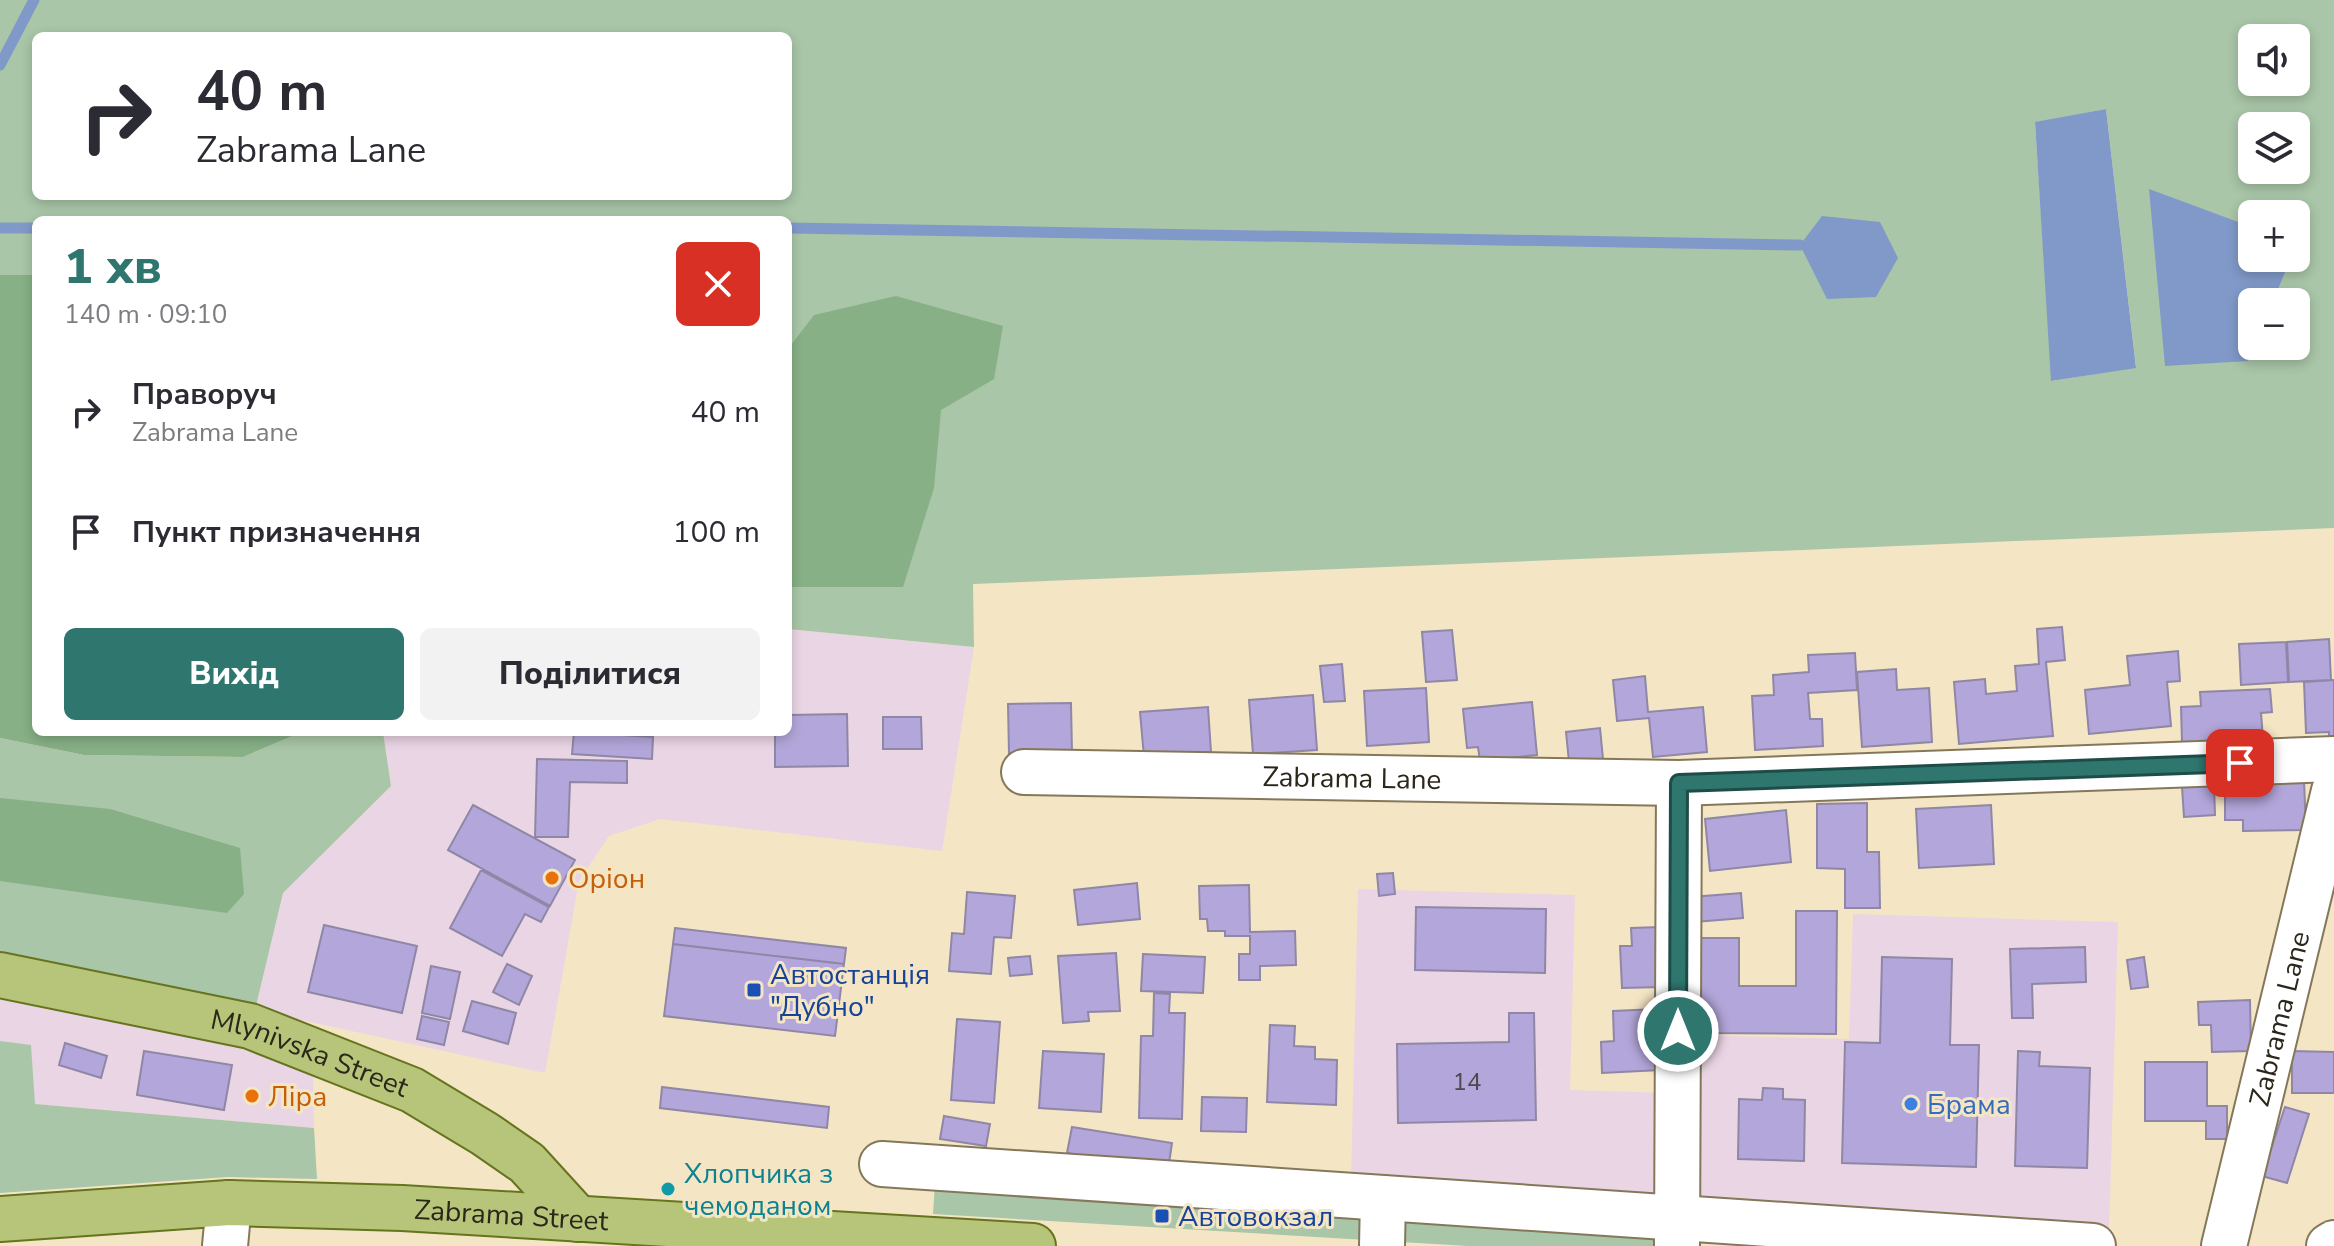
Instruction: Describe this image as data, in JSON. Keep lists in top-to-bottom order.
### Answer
{
  "streets": {
    "main road": ["Mlynivska Street", "Zabrama Street"],
    "street": ["Zabrama Lane"]
  },
  "crossings": [
    ["Mlynivska Street", "Zabrama Street"]
  ],
  "places": {
    "other": [
      "Оріон",
      "Ліра",
      "Брама",
      "Хлопчика з чемоданом"
    ],
    "transit": ["Автостанція \"Дубно\"", "Автовокзал"]
  },
  "house_numbers": ["14"],
  "page": {
    "map_buttons": ["+", "−"],
    "turn": ["40 m", "Zabrama Lane"],
    "heading": ["1 хв", "140 m · 09:10"],
    "list": [
      {
        "name": "Праворуч",
        "note": "Zabrama Lane",
        "value": "40 m"
      },
      {
        "name": "Пункт призначення",
        "value": "100 m"
      }
    ],
    "buttons": ["Вихід", "Поділитися"]
  }
}
